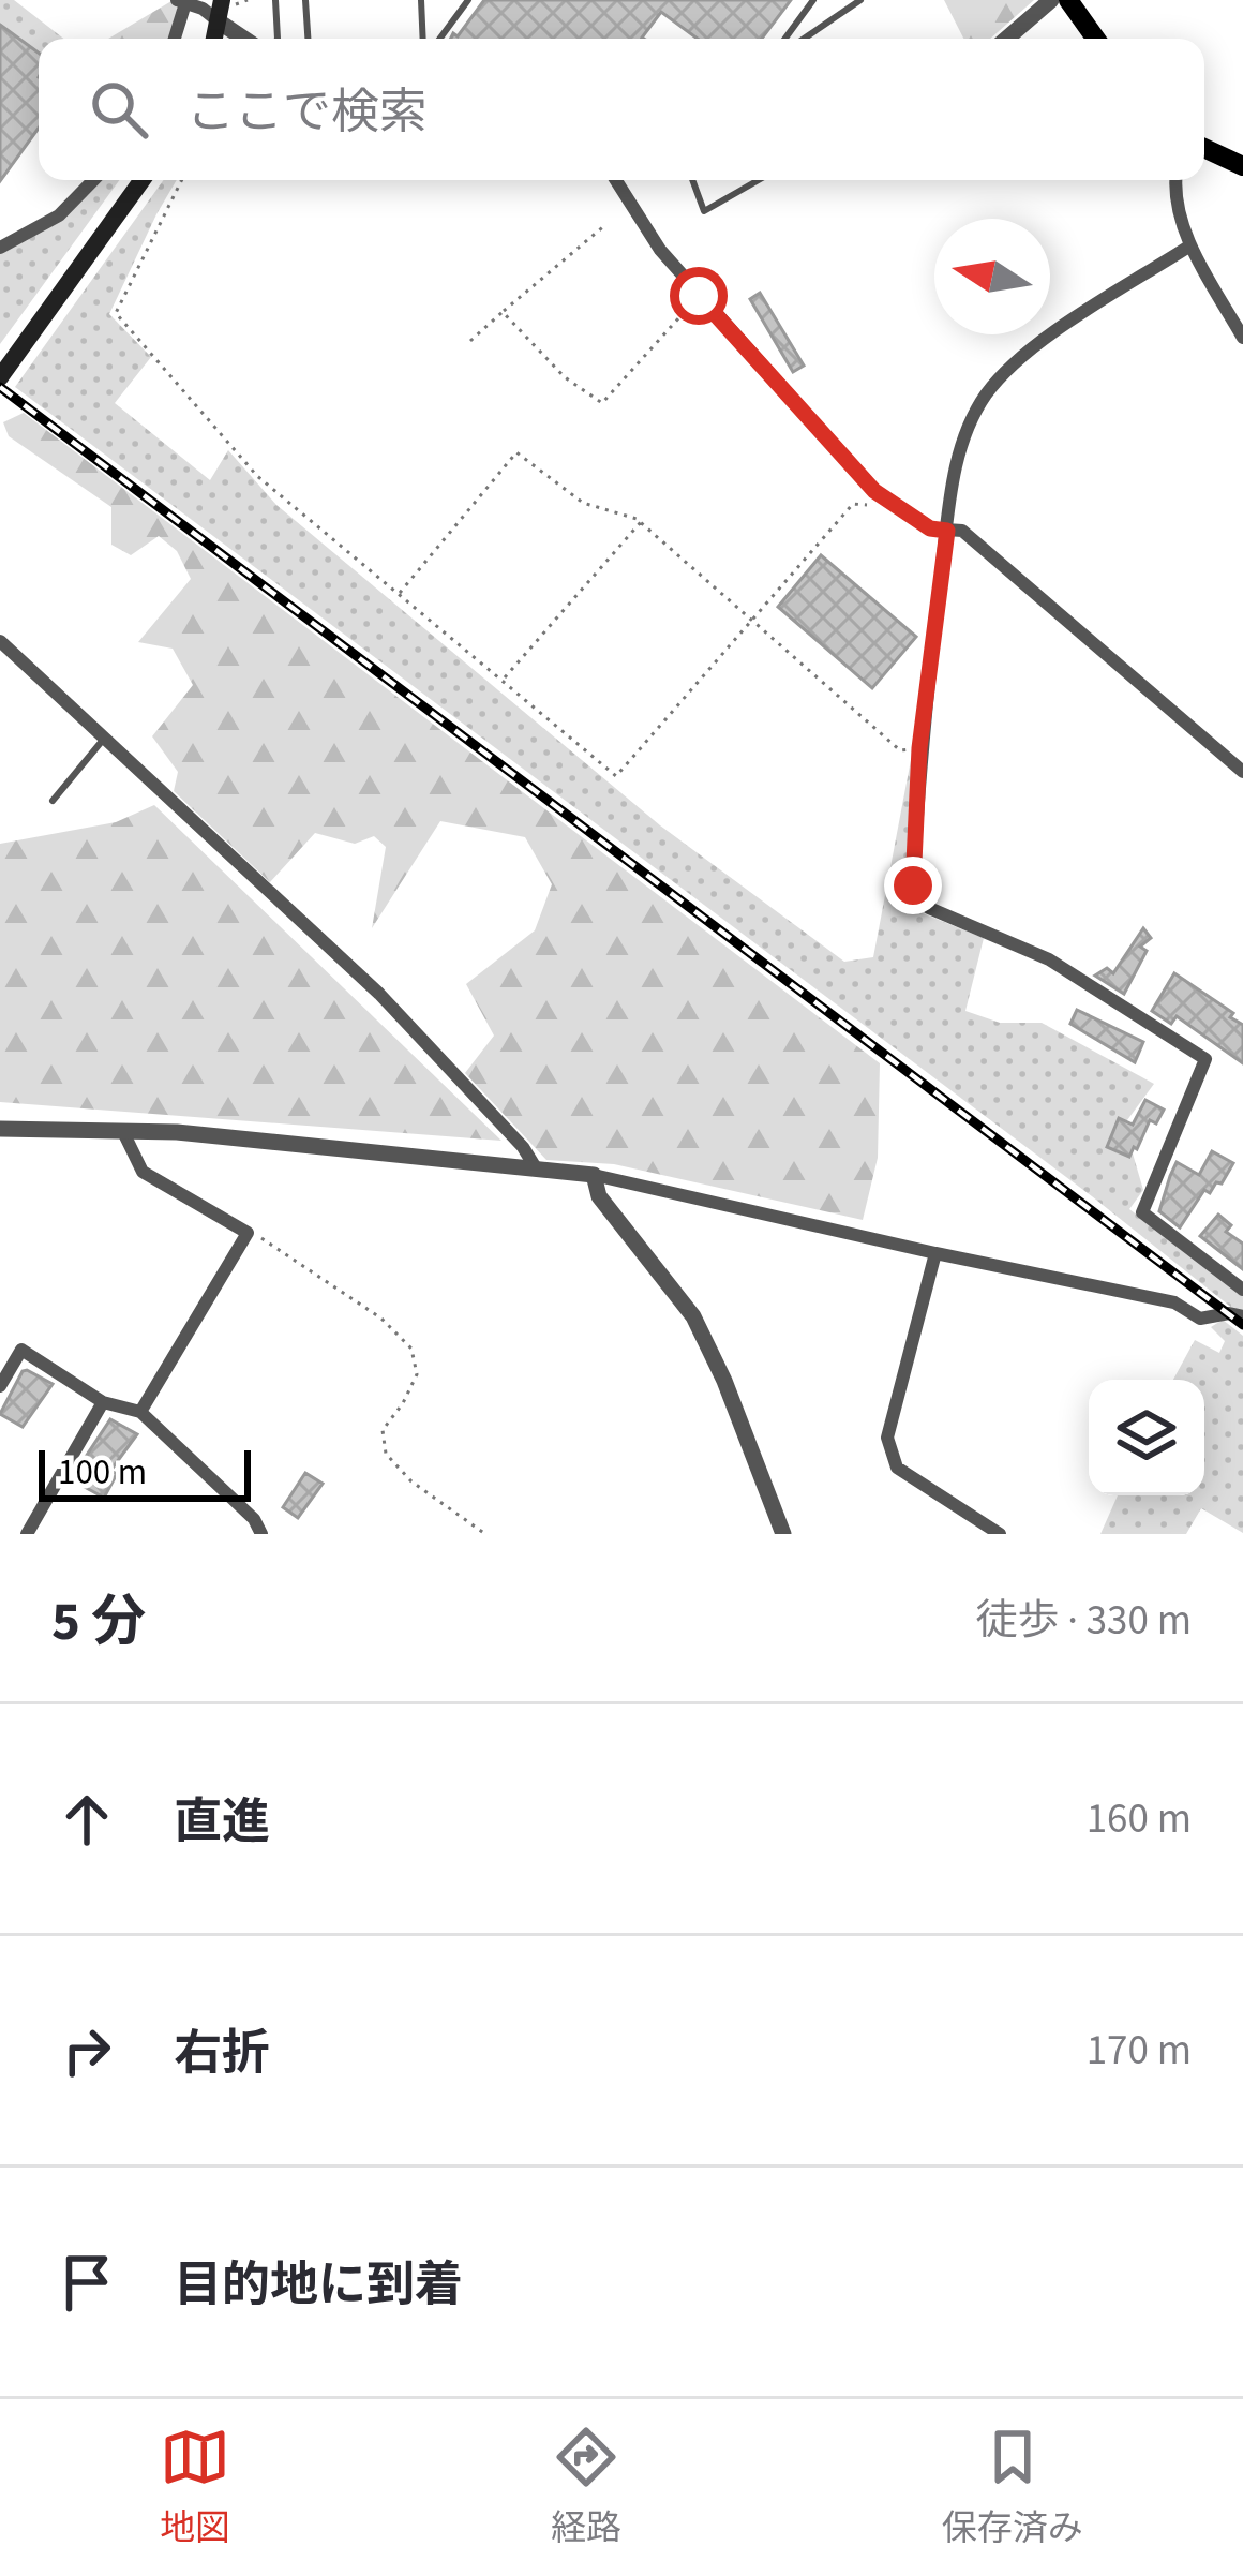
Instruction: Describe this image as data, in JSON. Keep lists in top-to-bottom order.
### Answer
{
  "scale_bar": "100 m",
  "north": "left",
  "page": {
    "search": "ここで検索",
    "scale": "100 m",
    "heading": ["5 分", "徒歩 · 330 m"],
    "list": [
      ["直進", "160 m"],
      ["右折", "170 m"],
      "目的地に到着"
    ],
    "nav": ["地図", "経路", "保存済み"]
  }
}
